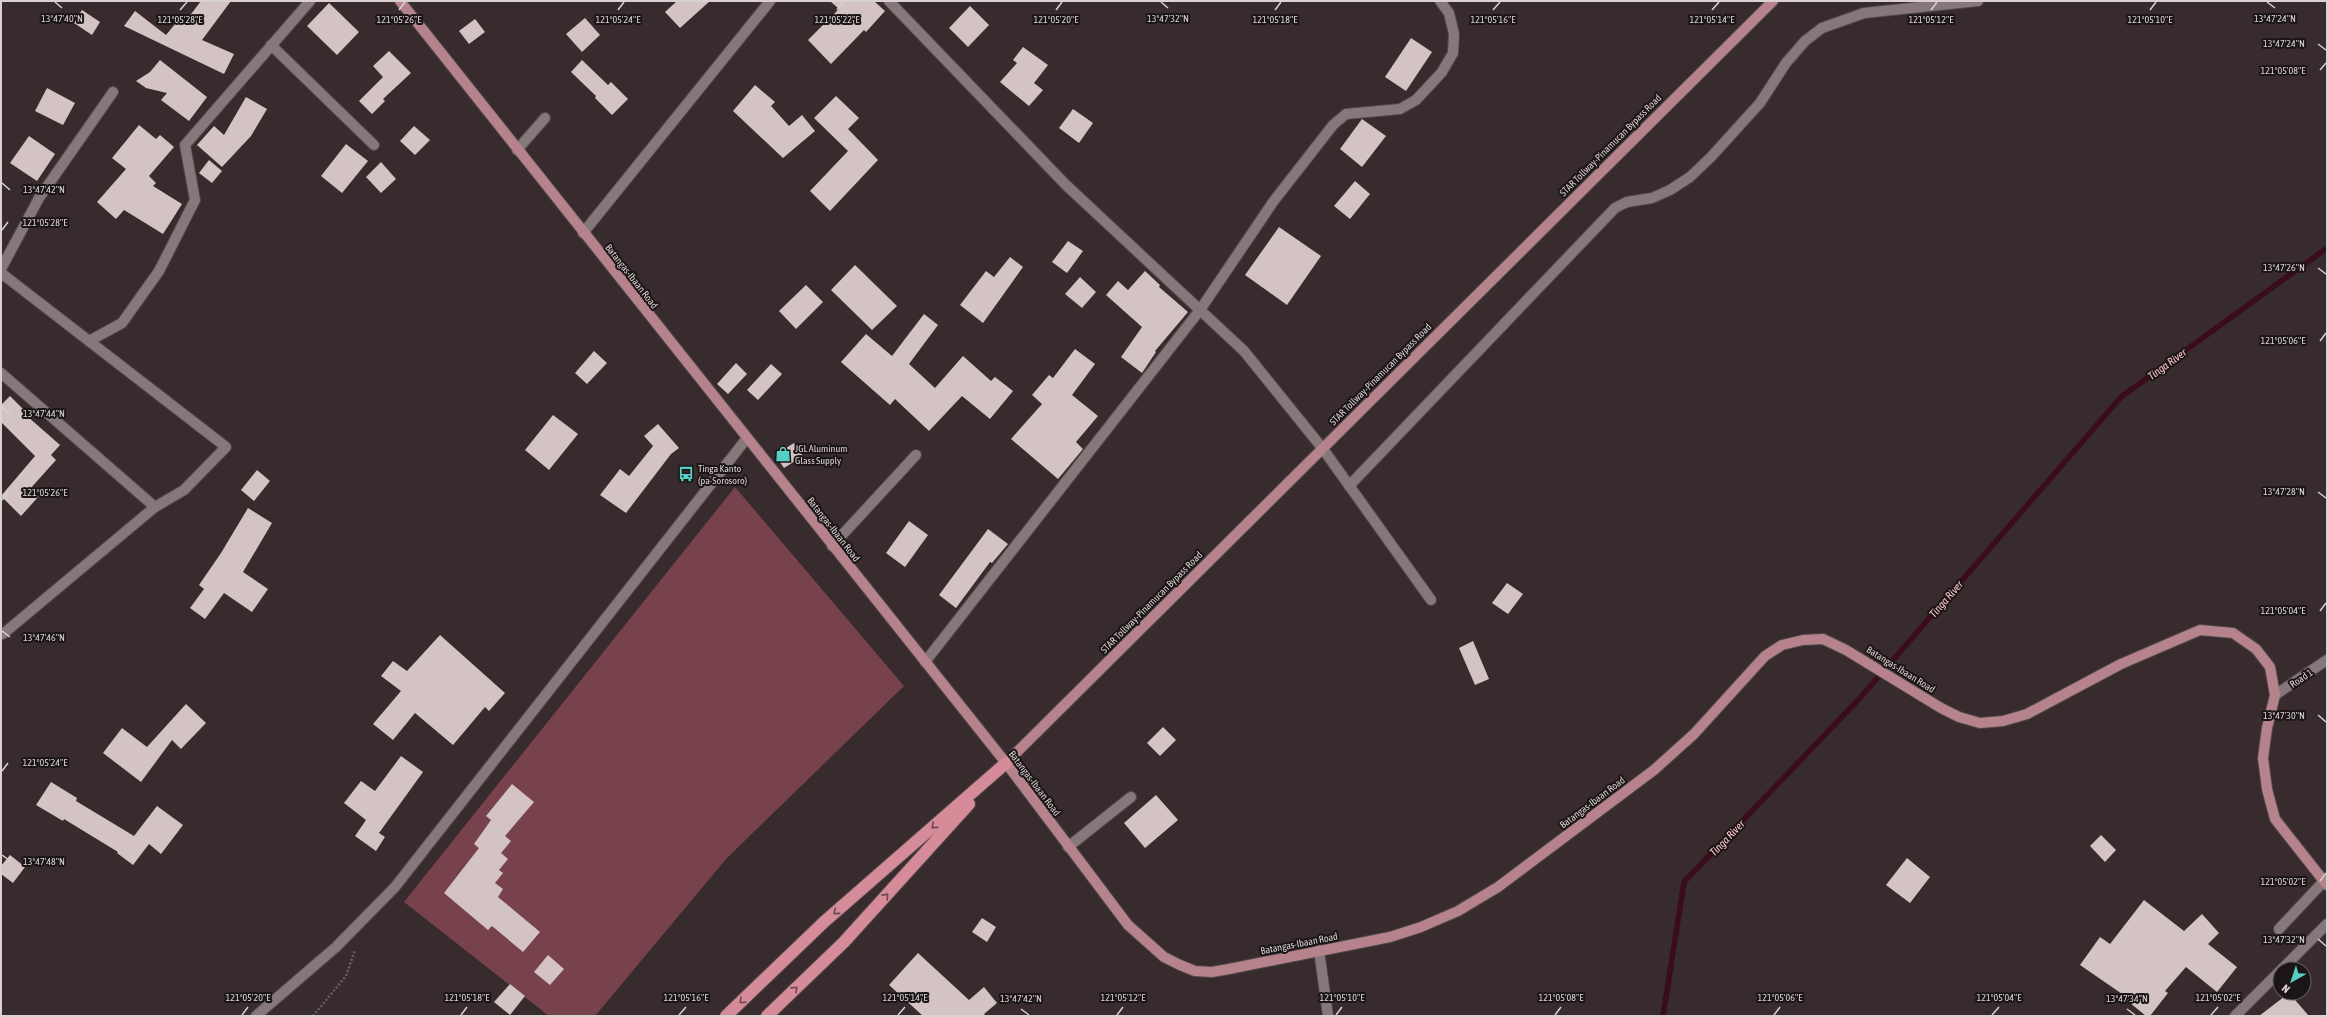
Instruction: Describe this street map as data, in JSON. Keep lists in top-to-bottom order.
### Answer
{
  "streets": {
    "main road": ["STAR Tollway-Pinamucan Bypass Road", "Batangas-Ibaan Road"],
    "street": ["Road 1"]
  },
  "crossings": [
    ["STAR Tollway-Pinamucan Bypass Road", "Batangas-Ibaan Road"],
    ["Batangas-Ibaan Road", "Road 1"]
  ],
  "water": ["Tinga River"],
  "places": {
    "shop": ["JGL Aluminum Glass Supply"],
    "bus stop": ["Tinga Kanto (pa-Sorosoro)"]
  },
  "north": "bottom left",
  "coordinates": [
    "13°47'40\"N",
    "13°47'32\"N",
    "13°47'24\"N",
    "121°05'28\"E",
    "121°05'26\"E",
    "121°05'24\"E",
    "121°05'22\"E",
    "121°05'20\"E",
    "121°05'18\"E",
    "121°05'16\"E",
    "121°05'14\"E",
    "121°05'12\"E",
    "121°05'10\"E",
    "121°05'08\"E",
    "13°47'42\"N",
    "13°47'26\"N",
    "121°05'06\"E",
    "13°47'44\"N",
    "13°47'28\"N",
    "121°05'04\"E",
    "13°47'46\"N",
    "13°47'30\"N",
    "13°47'48\"N",
    "121°05'02\"E",
    "13°47'34\"N"
  ]
}
